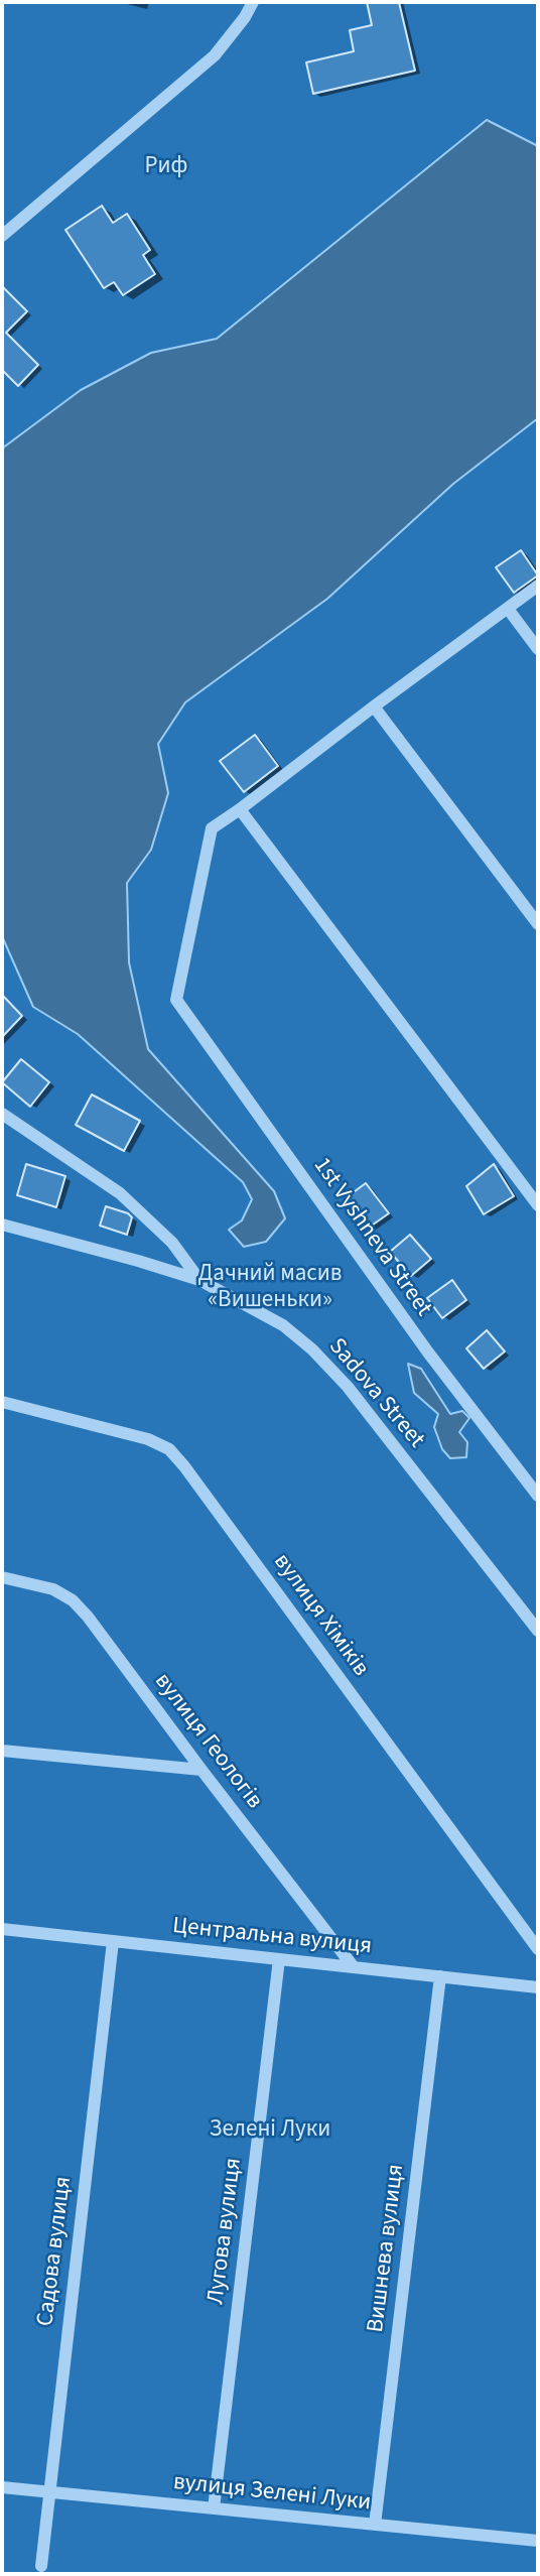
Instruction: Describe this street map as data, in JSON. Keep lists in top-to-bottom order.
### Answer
{
  "streets": {
    "street": [
      "1st Vyshneva Street",
      "Sadova Street",
      "вулиця Хіміків",
      "вулиця Геологів",
      "Центральна вулиця",
      "Лугова вулиця",
      "Вишнева вулиця",
      "Садова вулиця",
      "вулиця Зелені Луки"
    ]
  },
  "crossings": [
    ["вулиця Геологів", "Центральна вулиця"],
    ["Центральна вулиця", "Лугова вулиця"],
    ["Центральна вулиця", "Вишнева вулиця"],
    ["Центральна вулиця", "Садова вулиця"],
    ["Лугова вулиця", "вулиця Зелені Луки"],
    ["Вишнева вулиця", "вулиця Зелені Луки"],
    ["Садова вулиця", "вулиця Зелені Луки"]
  ],
  "parks": ["Риф", "Дачний масив «Вишеньки»", "Зелені Луки"]
}
